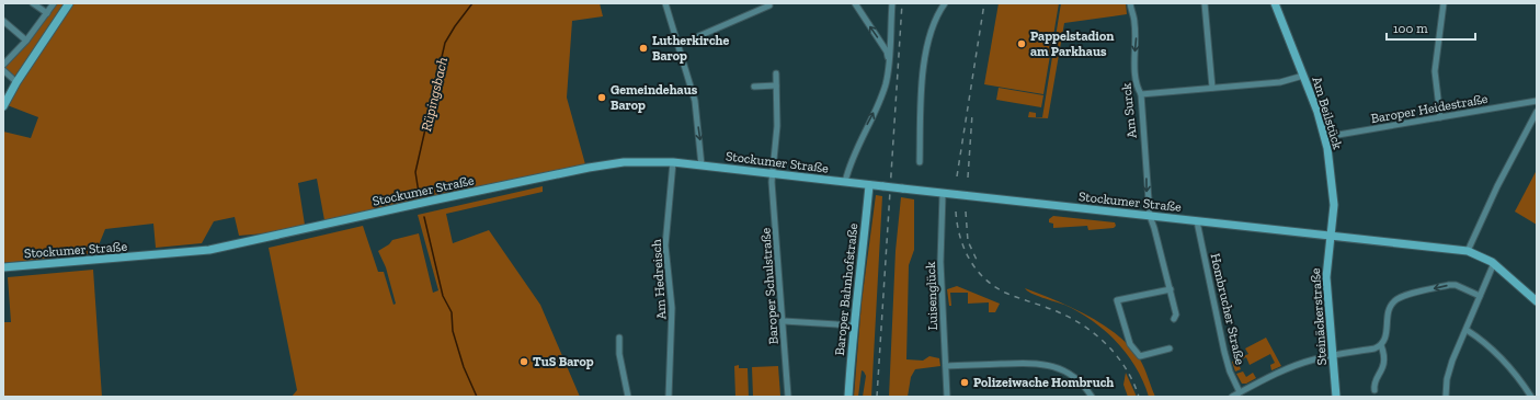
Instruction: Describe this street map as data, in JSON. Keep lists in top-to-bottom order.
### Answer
{
  "streets": {
    "main road": [
      "Am Beilstück",
      "Stockumer Straße",
      "Baroper Bahnhofstraße",
      "Steinäckerstraße"
    ],
    "street": [
      "Baroper Heidestraße",
      "Am Surck",
      "Am Hedreisch",
      "Baroper Schulstraße",
      "Luisenglück",
      "Hombrucher Straße"
    ]
  },
  "crossings": [
    ["Baroper Heidestraße", "Am Beilstück"],
    ["Am Surck", "Stockumer Straße"],
    ["Am Beilstück", "Stockumer Straße"],
    ["Am Beilstück", "Steinäckerstraße"],
    ["Stockumer Straße", "Am Hedreisch"],
    ["Stockumer Straße", "Baroper Schulstraße"],
    ["Stockumer Straße", "Baroper Bahnhofstraße"],
    ["Stockumer Straße", "Luisenglück"],
    ["Stockumer Straße", "Hombrucher Straße"],
    ["Stockumer Straße", "Steinäckerstraße"]
  ],
  "one_way": ["Am Surck"],
  "water": ["Rüpingsbach"],
  "places": [
    "Pappelstadion am Parkhaus",
    "Lutherkirche Barop",
    "Gemeindehaus Barop",
    "TuS Barop",
    "Polizeiwache Hombruch"
  ],
  "scale_bar": "100 m"
}
